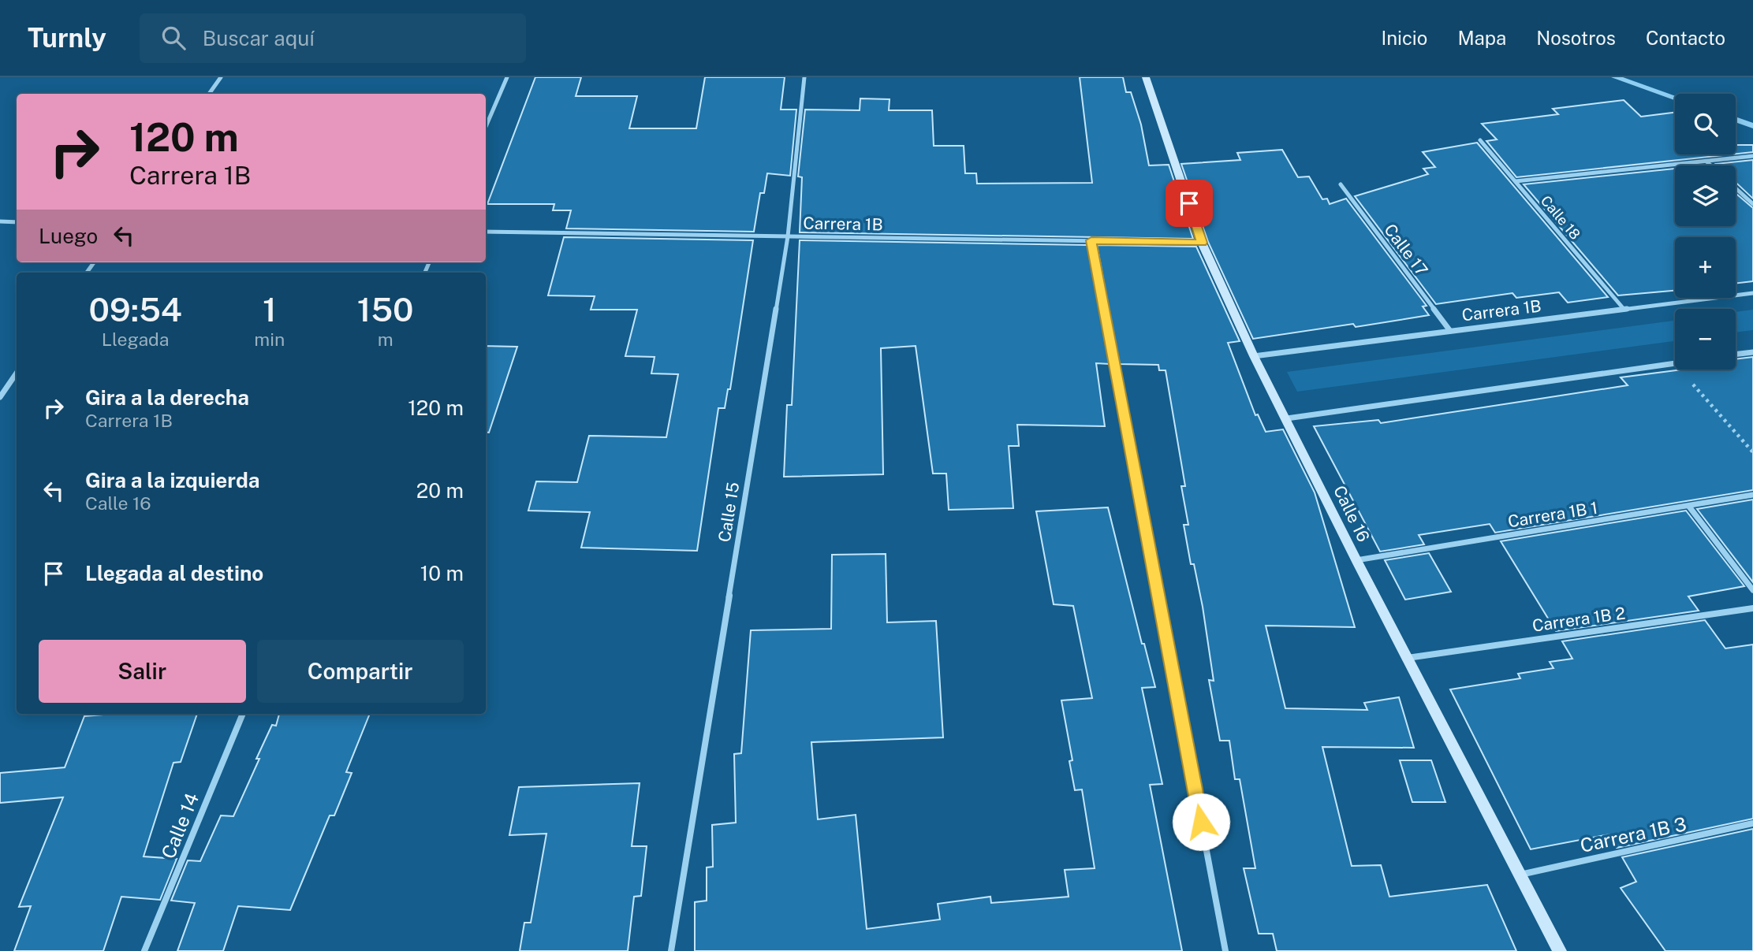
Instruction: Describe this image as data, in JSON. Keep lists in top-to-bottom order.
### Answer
{
  "streets": {
    "street": [
      "Calle 18",
      "Carrera 1B",
      "Calle 17",
      "Calle 15",
      "Calle 16",
      "Carrera 1B 1",
      "Carrera 1B 2",
      "Calle 14",
      "Carrera 1B 3"
    ]
  },
  "crossings": [
    ["Calle 18", "Carrera 1B"],
    ["Carrera 1B", "Calle 17"],
    ["Carrera 1B", "Calle 15"],
    ["Carrera 1B", "Calle 16"],
    ["Calle 16", "Carrera 1B 1"],
    ["Calle 16", "Carrera 1B 2"],
    ["Calle 16", "Carrera 1B 3"]
  ],
  "page": {
    "header": "Turnly",
    "search": "Buscar aquí",
    "nav": [
      "Inicio",
      "Mapa",
      "Nosotros",
      "Contacto"
    ],
    "map_buttons": ["+", "−"],
    "turn": ["120 m", "Carrera 1B"],
    "then": "Luego",
    "eta": [
      "09:54",
      "Llegada",
      "1",
      "min",
      "150",
      "m"
    ],
    "list": [
      {
        "name": "Gira a la derecha",
        "note": "Carrera 1B",
        "value": "120 m"
      },
      {
        "name": "Gira a la izquierda",
        "note": "Calle 16",
        "value": "20 m"
      },
      {
        "name": "Llegada al destino",
        "value": "10 m"
      }
    ],
    "buttons": ["Salir", "Compartir"]
  }
}
